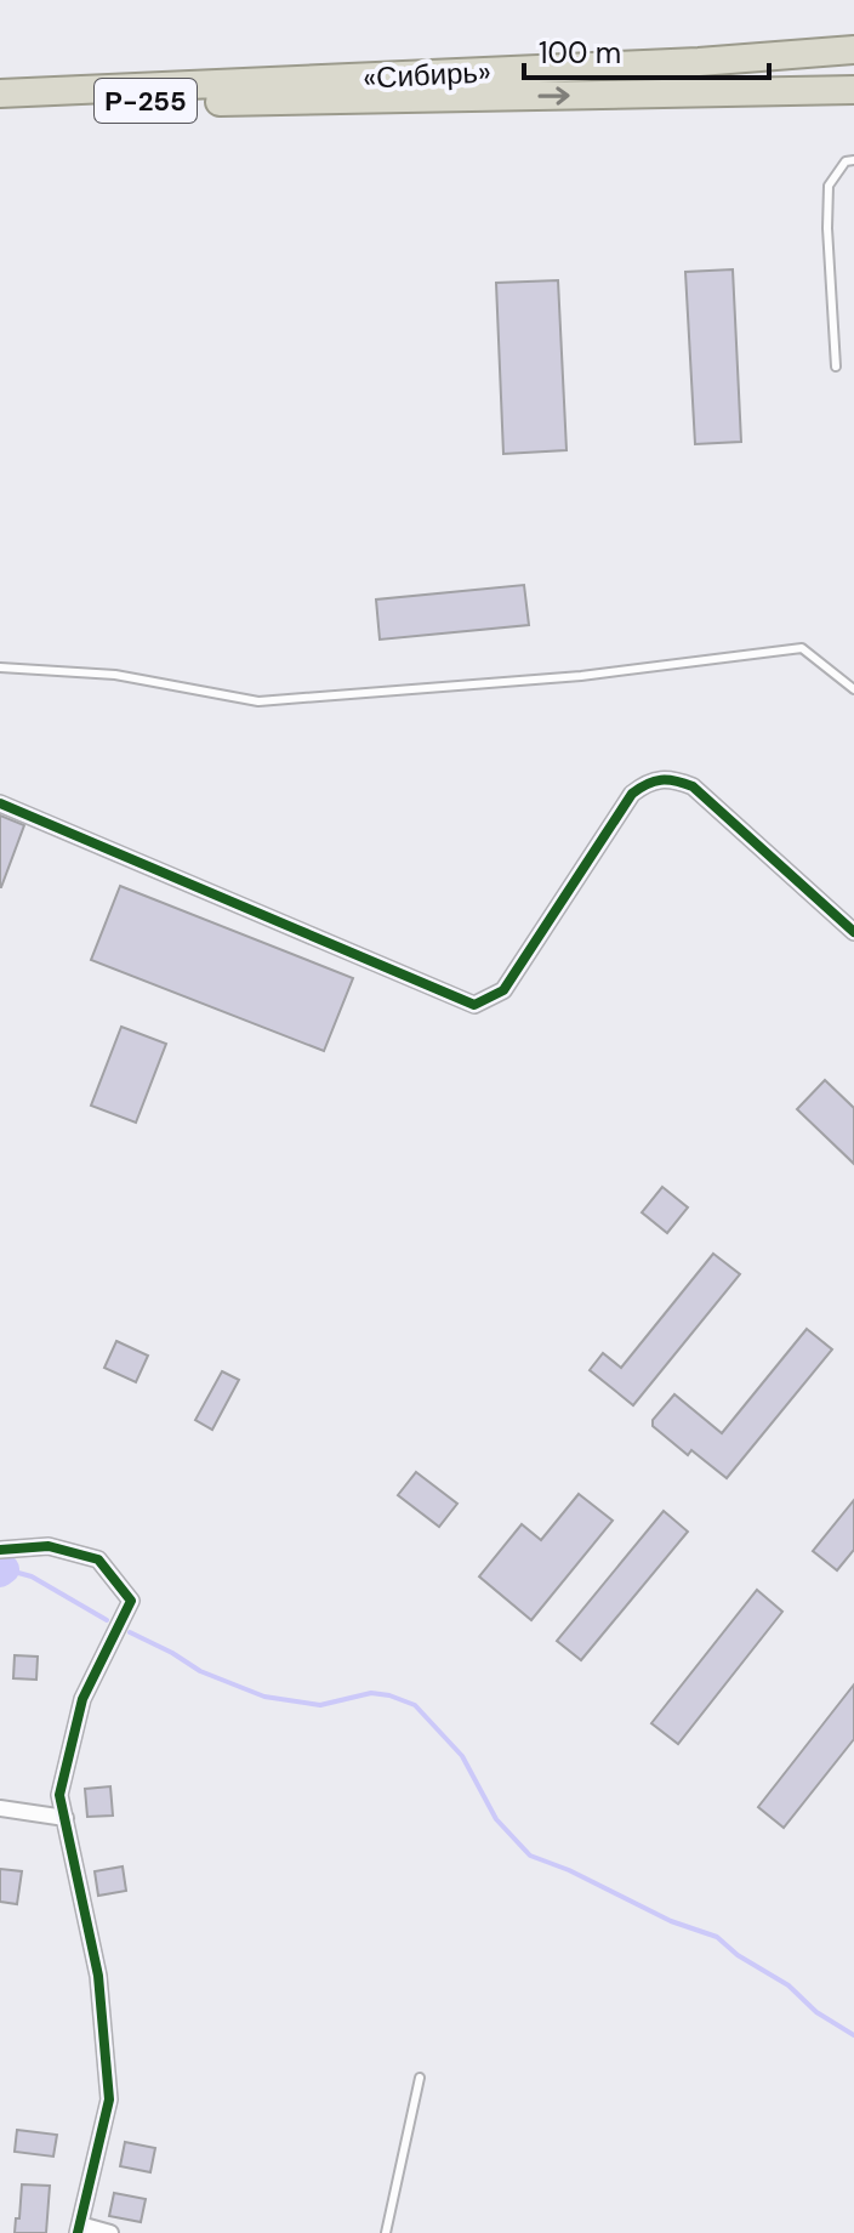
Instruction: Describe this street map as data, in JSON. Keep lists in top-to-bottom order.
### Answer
{
  "streets": {
    "highway": ["«Сибирь»", "Р-255"]
  },
  "scale_bar": "100 m"
}
